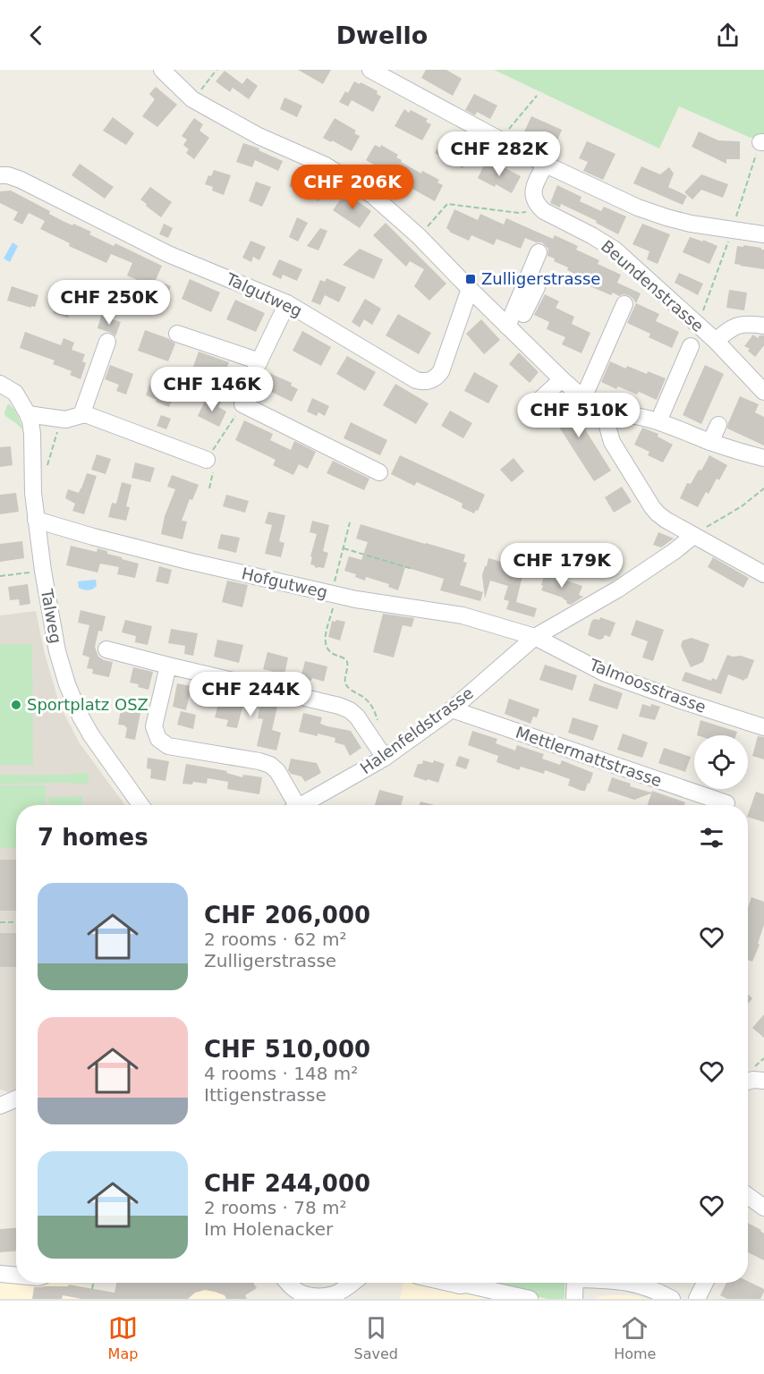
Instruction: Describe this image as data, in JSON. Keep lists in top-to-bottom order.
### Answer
{
  "streets": {
    "street": [
      "Beundenstrasse",
      "Talgutweg",
      "Hofgutweg",
      "Talweg",
      "Talmoosstrasse",
      "Halenfeldstrasse",
      "Mettlermattstrasse"
    ]
  },
  "crossings": [
    ["Hofgutweg", "Talweg"],
    ["Hofgutweg", "Talmoosstrasse"],
    ["Hofgutweg", "Halenfeldstrasse"],
    ["Talmoosstrasse", "Halenfeldstrasse"],
    ["Halenfeldstrasse", "Mettlermattstrasse"]
  ],
  "places": {
    "transit": ["Zulligerstrasse"],
    "other": ["Sportplatz OSZ"]
  },
  "page": {
    "header": "Dwello",
    "price": [
      "CHF 282K",
      "CHF 206K",
      "CHF 250K",
      "CHF 146K",
      "CHF 510K",
      "CHF 179K",
      "CHF 244K"
    ],
    "heading": "7 homes",
    "list": [
      {
        "name": "CHF 206,000",
        "note": "2 rooms · 62 m² · Zulligerstrasse"
      },
      {
        "name": "CHF 510,000",
        "note": "4 rooms · 148 m² · Ittigenstrasse"
      },
      {
        "name": "CHF 244,000",
        "note": "2 rooms · 78 m² · Im Holenacker"
      }
    ],
    "tabs": ["Map", "Saved", "Home"]
  }
}
